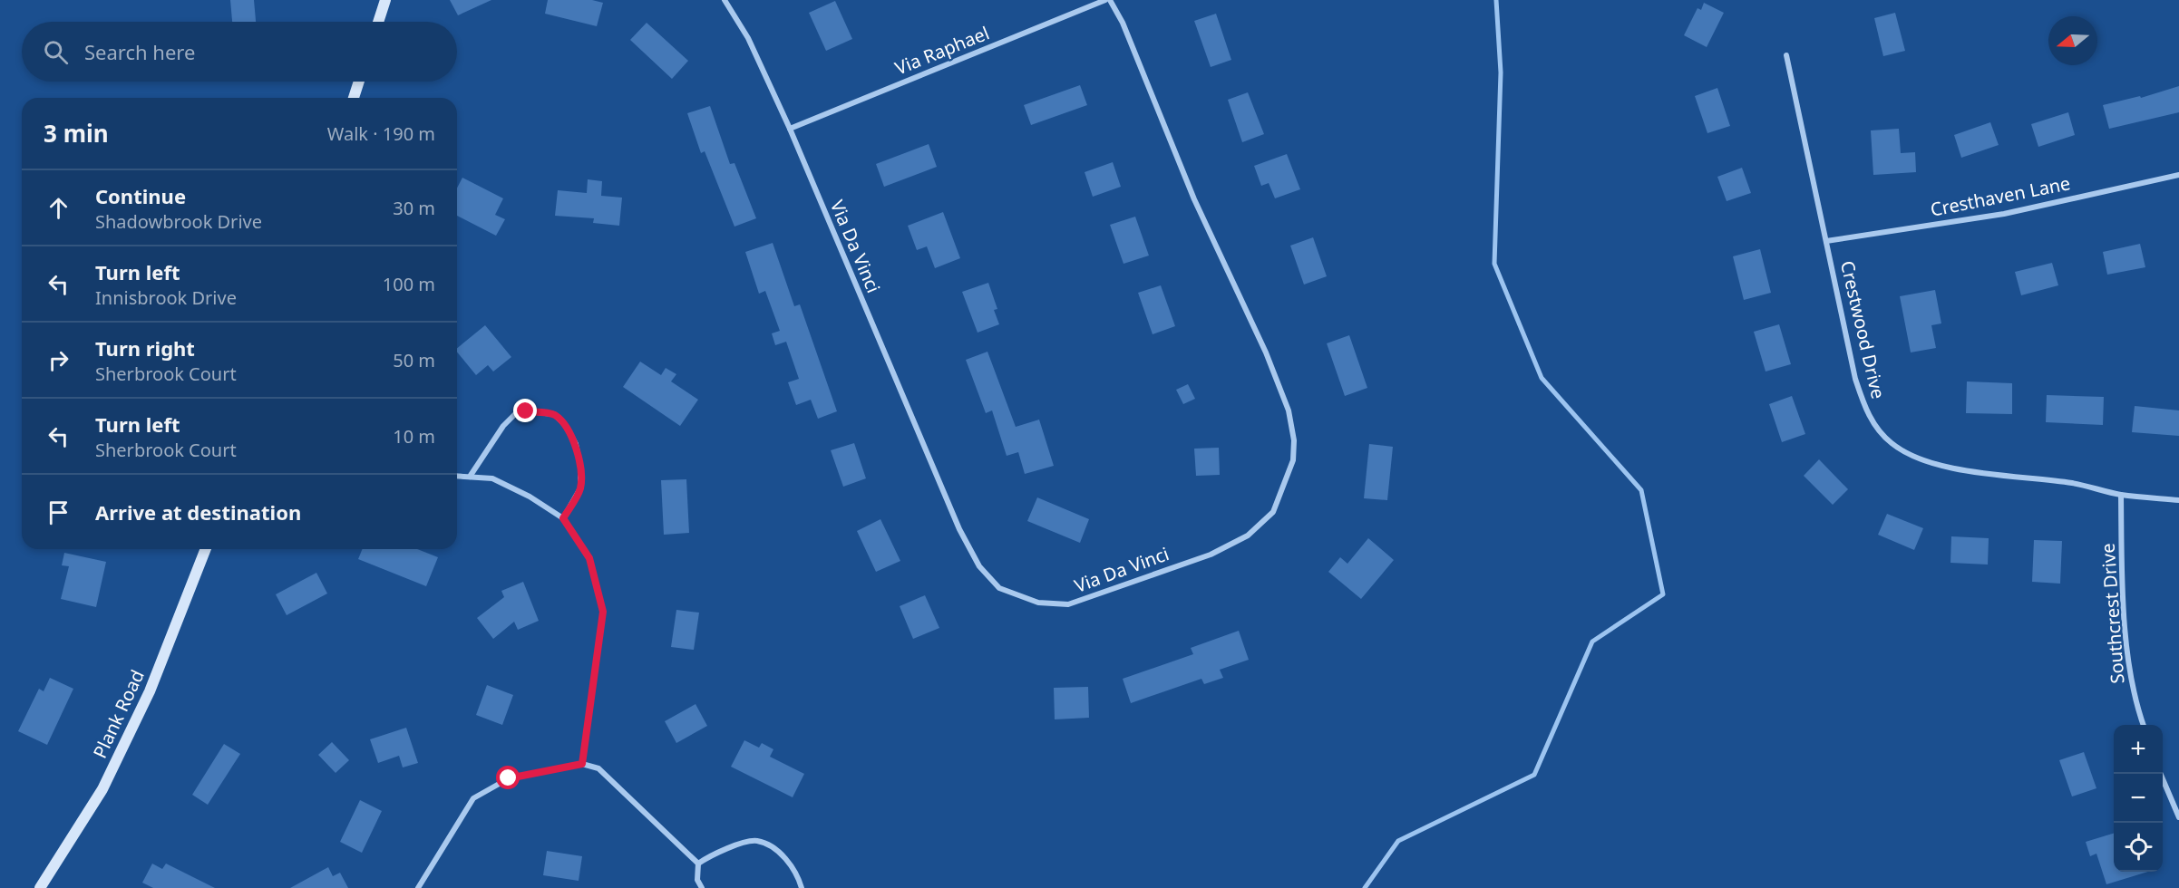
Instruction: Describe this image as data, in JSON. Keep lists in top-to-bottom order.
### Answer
{
  "streets": {
    "street": [
      "Via Raphael",
      "Cresthaven Lane",
      "Via Da Vinci",
      "Crestwood Drive",
      "Southcrest Drive",
      "Plank Road"
    ]
  },
  "crossings": [
    ["Via Raphael", "Via Da Vinci"],
    ["Cresthaven Lane", "Crestwood Drive"],
    ["Crestwood Drive", "Southcrest Drive"]
  ],
  "north": "left",
  "page": {
    "search": "Search here",
    "heading": ["3 min", "Walk · 190 m"],
    "list": [
      ["Continue", "Shadowbrook Drive", "30 m"],
      ["Turn left", "Innisbrook Drive", "100 m"],
      ["Turn right", "Sherbrook Court", "50 m"],
      ["Turn left", "Sherbrook Court", "10 m"],
      "Arrive at destination"
    ],
    "map_buttons": ["+", "−"]
  }
}
